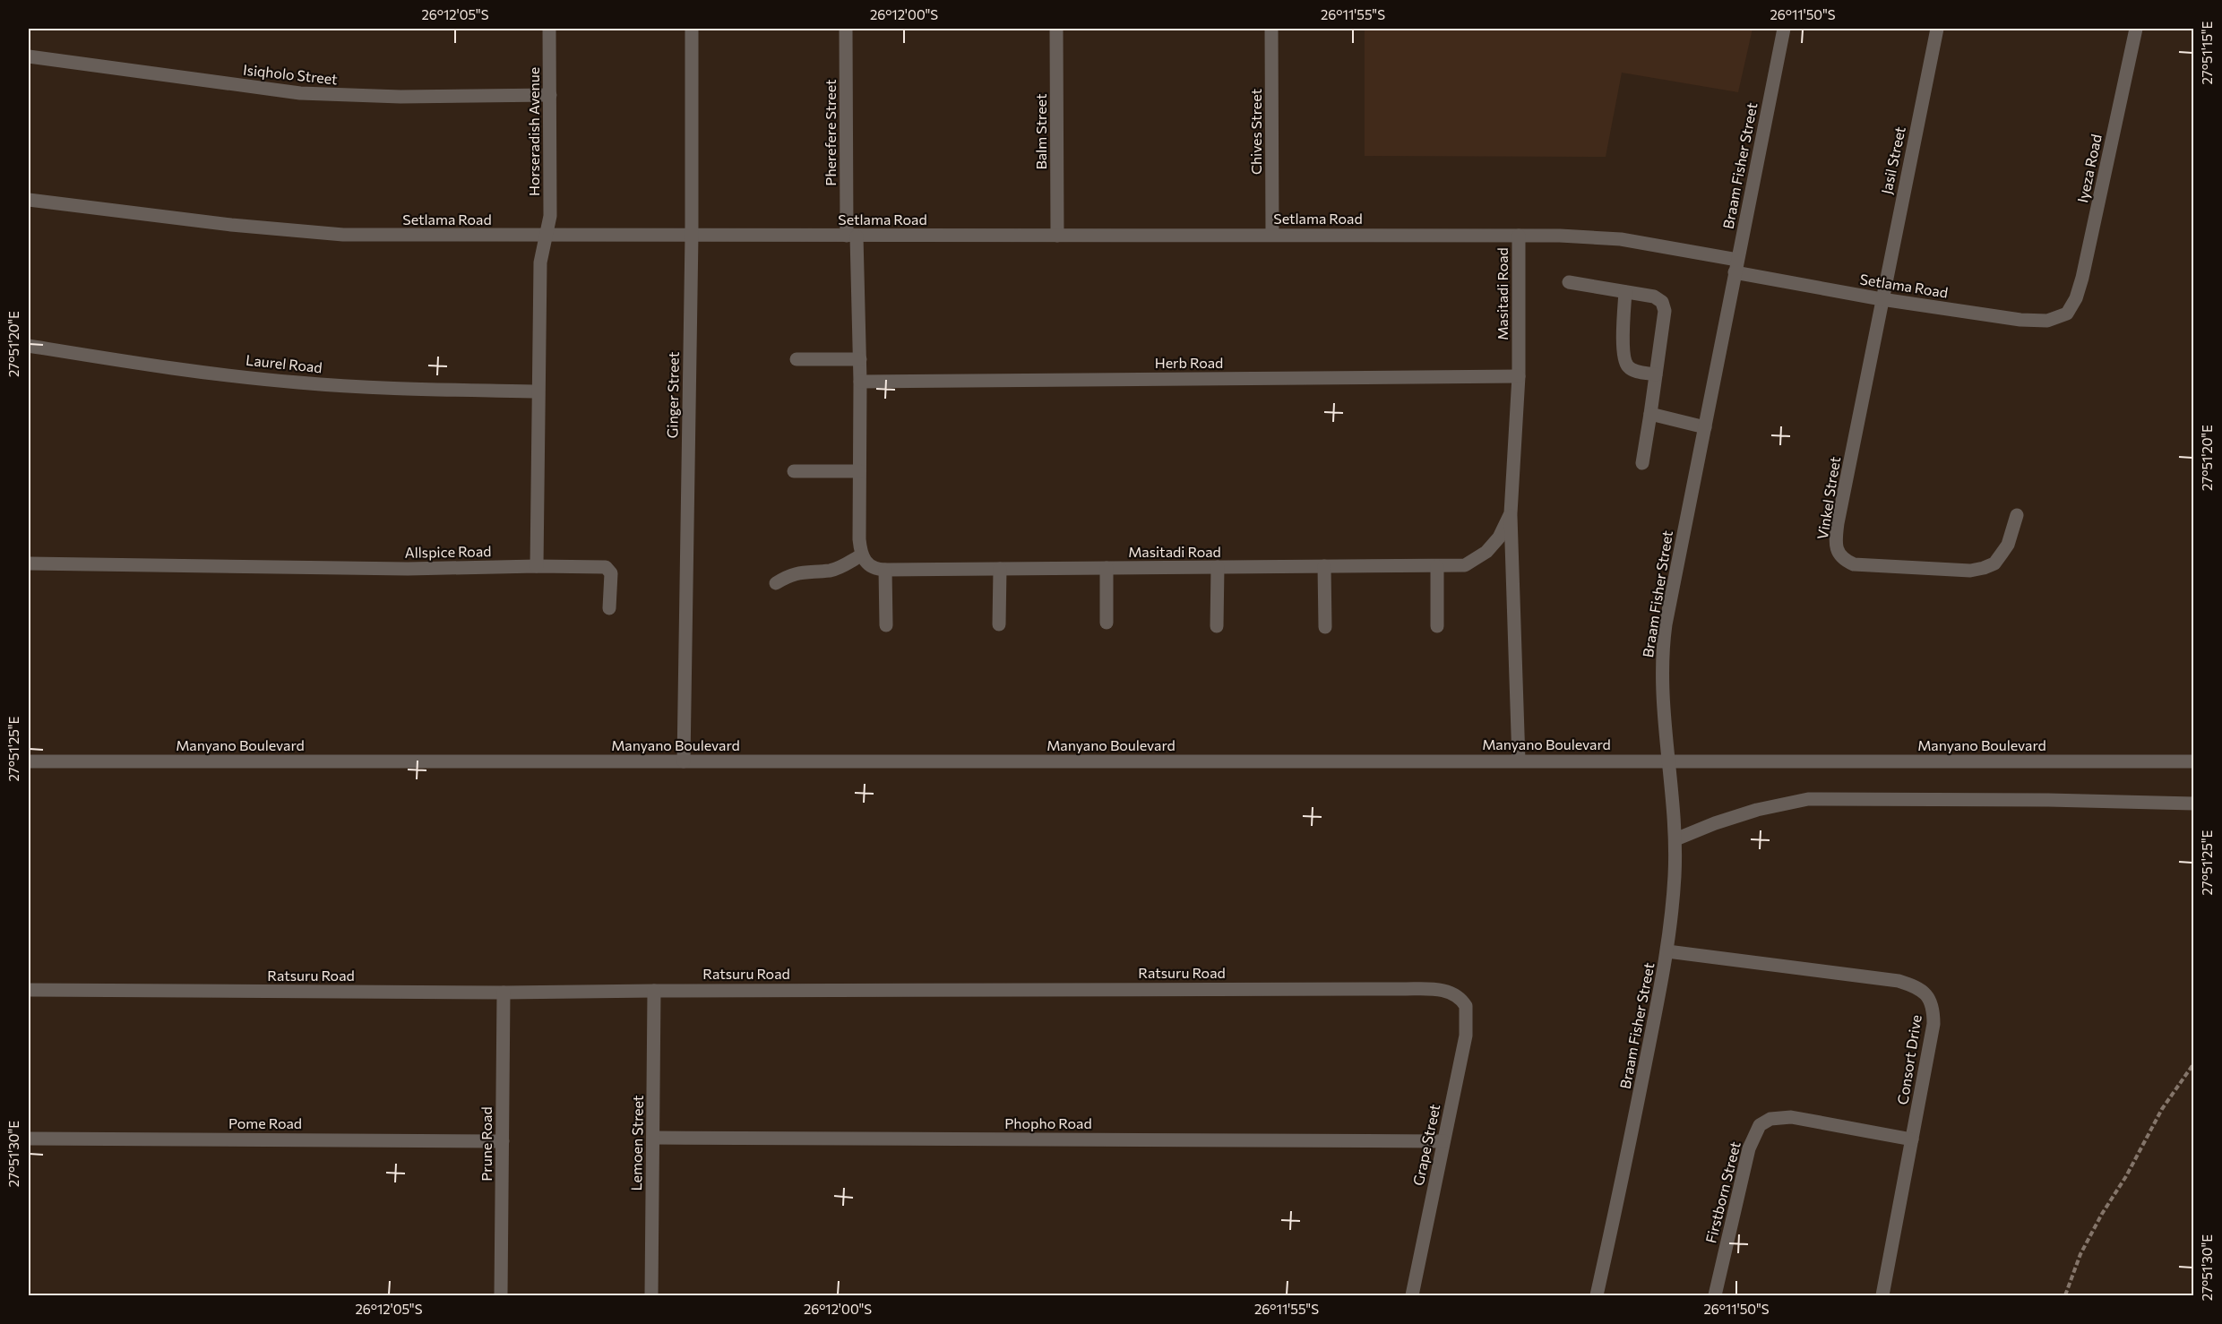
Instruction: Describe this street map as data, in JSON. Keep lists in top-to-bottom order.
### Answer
{
  "streets": {
    "street": [
      "Isiqholo Street",
      "Horseradish Avenue",
      "Balm Street",
      "Chives Street",
      "Pherefere Street",
      "Jasil Street",
      "Braam Fisher Street",
      "Iyeza Road",
      "Setlama Road",
      "Masitadi Road",
      "Herb Road",
      "Laurel Road",
      "Ginger Street",
      "Vinkel Street",
      "Allspice Road",
      "Manyano Boulevard",
      "Ratsuru Road",
      "Consort Drive",
      "Pome Road",
      "Phopho Road",
      "Lemoen Street",
      "Prune Road",
      "Grape Street",
      "Firstborn Street"
    ]
  },
  "crossings": [
    ["Isiqholo Street", "Horseradish Avenue"],
    ["Horseradish Avenue", "Setlama Road"],
    ["Balm Street", "Setlama Road"],
    ["Chives Street", "Setlama Road"],
    ["Pherefere Street", "Setlama Road"],
    ["Jasil Street", "Setlama Road"],
    ["Jasil Street", "Vinkel Street"],
    ["Braam Fisher Street", "Setlama Road"],
    ["Braam Fisher Street", "Manyano Boulevard"],
    ["Braam Fisher Street", "Consort Drive"],
    ["Iyeza Road", "Setlama Road"],
    ["Setlama Road", "Masitadi Road"],
    ["Setlama Road", "Ginger Street"],
    ["Setlama Road", "Vinkel Street"],
    ["Masitadi Road", "Herb Road"],
    ["Ginger Street", "Manyano Boulevard"],
    ["Ratsuru Road", "Lemoen Street"],
    ["Ratsuru Road", "Prune Road"],
    ["Ratsuru Road", "Grape Street"],
    ["Consort Drive", "Firstborn Street"],
    ["Pome Road", "Prune Road"],
    ["Phopho Road", "Lemoen Street"],
    ["Phopho Road", "Grape Street"]
  ],
  "coordinates": [
    "26°12'05\"S",
    "26°12'00\"S",
    "26°11'55\"S",
    "26°11'50\"S",
    "27°51'15\"E",
    "27°51'20\"E",
    "27°51'25\"E",
    "27°51'30\"E"
  ]
}
